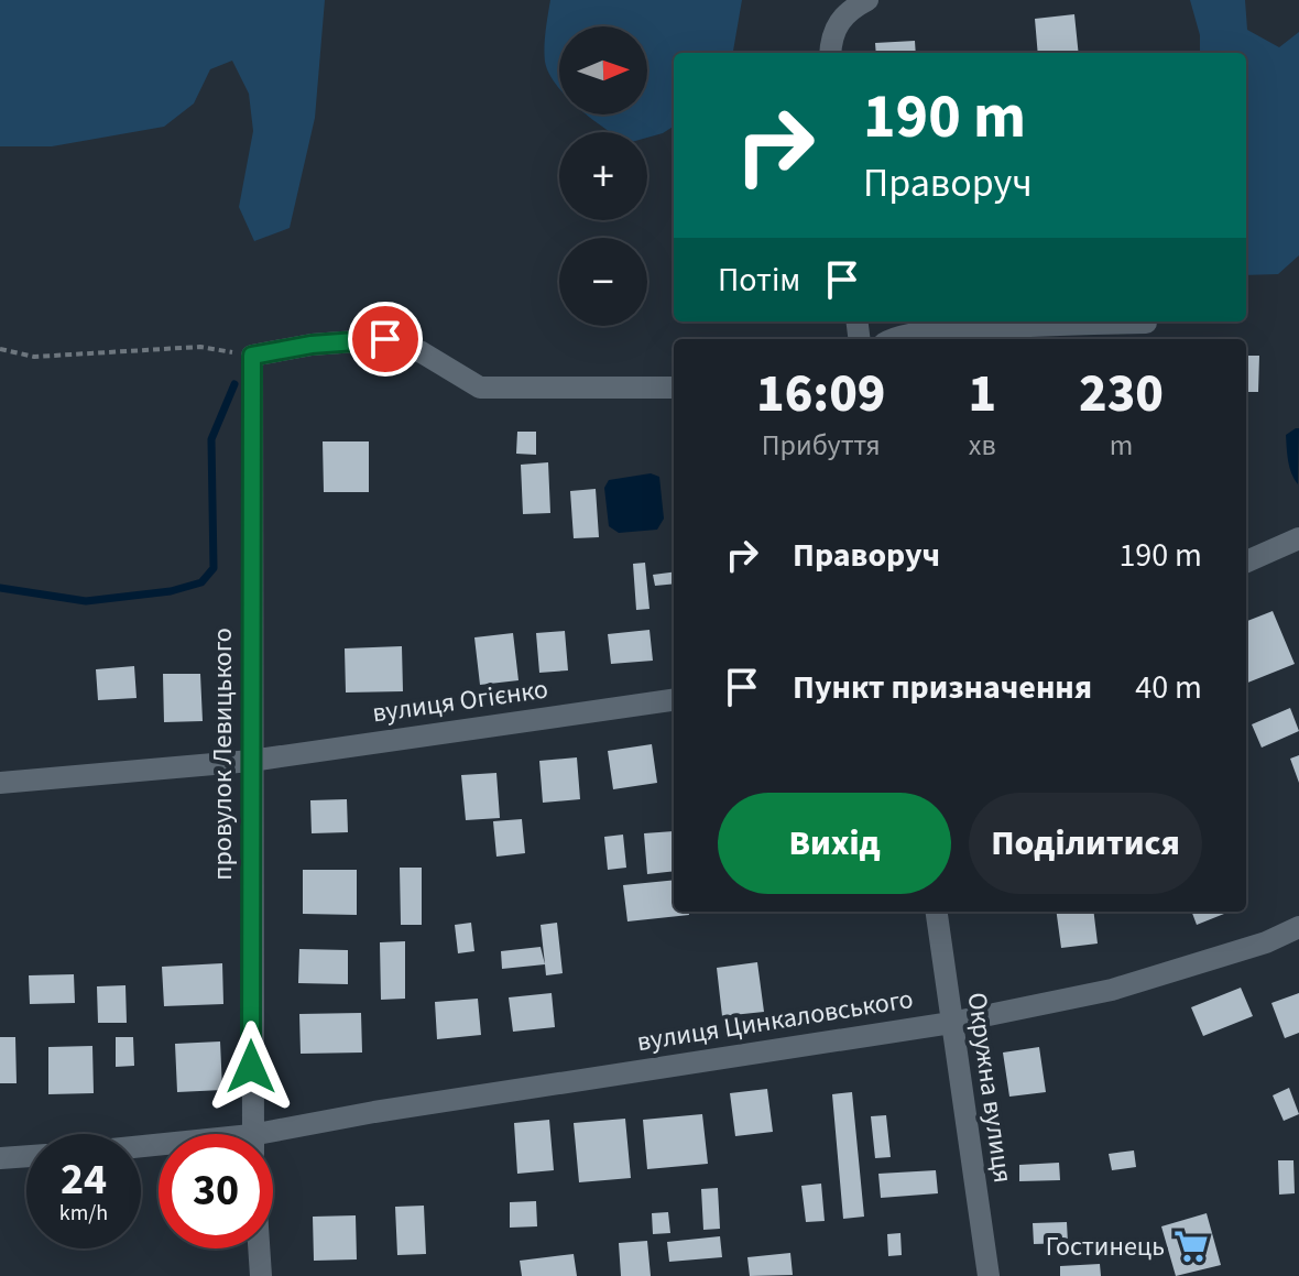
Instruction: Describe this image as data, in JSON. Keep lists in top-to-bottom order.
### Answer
{
  "streets": {
    "street": [
      "вулиця Огієнко",
      "провулок Левицького",
      "вулиця Цинкаловського",
      "Окружна вулиця"
    ]
  },
  "crossings": [
    ["вулиця Огієнко", "провулок Левицького"],
    ["вулиця Цинкаловського", "Окружна вулиця"]
  ],
  "places": {
    "supermarket": ["Гостинець"]
  },
  "north": "right",
  "page": {
    "map_buttons": ["+", "−"],
    "turn": ["190 m", "Праворуч"],
    "then": "Потім",
    "eta": [
      "16:09",
      "Прибуття",
      "1",
      "хв",
      "230",
      "m"
    ],
    "list": [
      {
        "name": "Праворуч",
        "value": "190 m"
      },
      {
        "name": "Пункт призначення",
        "value": "40 m"
      }
    ],
    "buttons": ["Вихід", "Поділитися"],
    "speed": "24 km/h",
    "limit": "30"
  }
}
